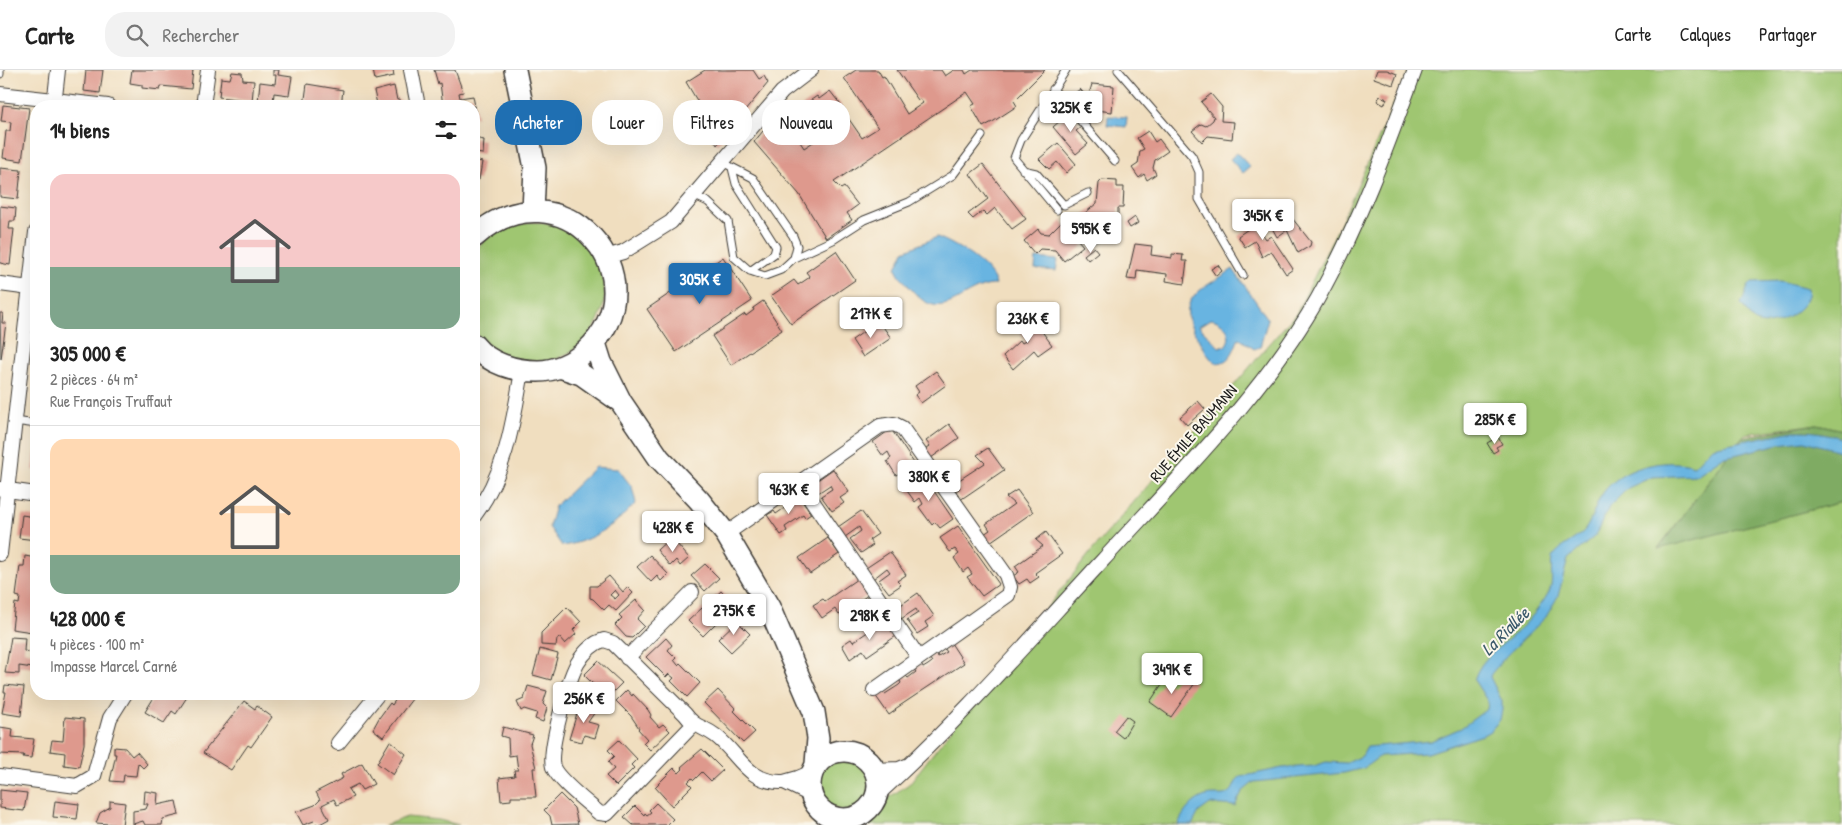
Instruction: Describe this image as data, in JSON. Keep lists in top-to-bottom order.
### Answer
{
  "streets": {
    "street": ["RUE ÉMILE BAUMANN"]
  },
  "water": ["La Riallée"],
  "page": {
    "header": "Carte",
    "search": "Rechercher",
    "nav": ["Carte", "Calques", "Partager"],
    "price": [
      "325K €",
      "345K €",
      "595K €",
      "305K €",
      "217K €",
      "236K €",
      "285K €",
      "380K €",
      "963K €",
      "428K €",
      "275K €",
      "298K €",
      "349K €",
      "256K €"
    ],
    "chip": [
      "Acheter",
      "Louer",
      "Filtres",
      "Nouveau"
    ],
    "heading": "14 biens",
    "list": [
      {
        "name": "305 000 €",
        "note": "2 pièces · 64 m² · Rue François Truffaut"
      },
      {
        "name": "428 000 €",
        "note": "4 pièces · 100 m² · Impasse Marcel Carné"
      }
    ]
  }
}
